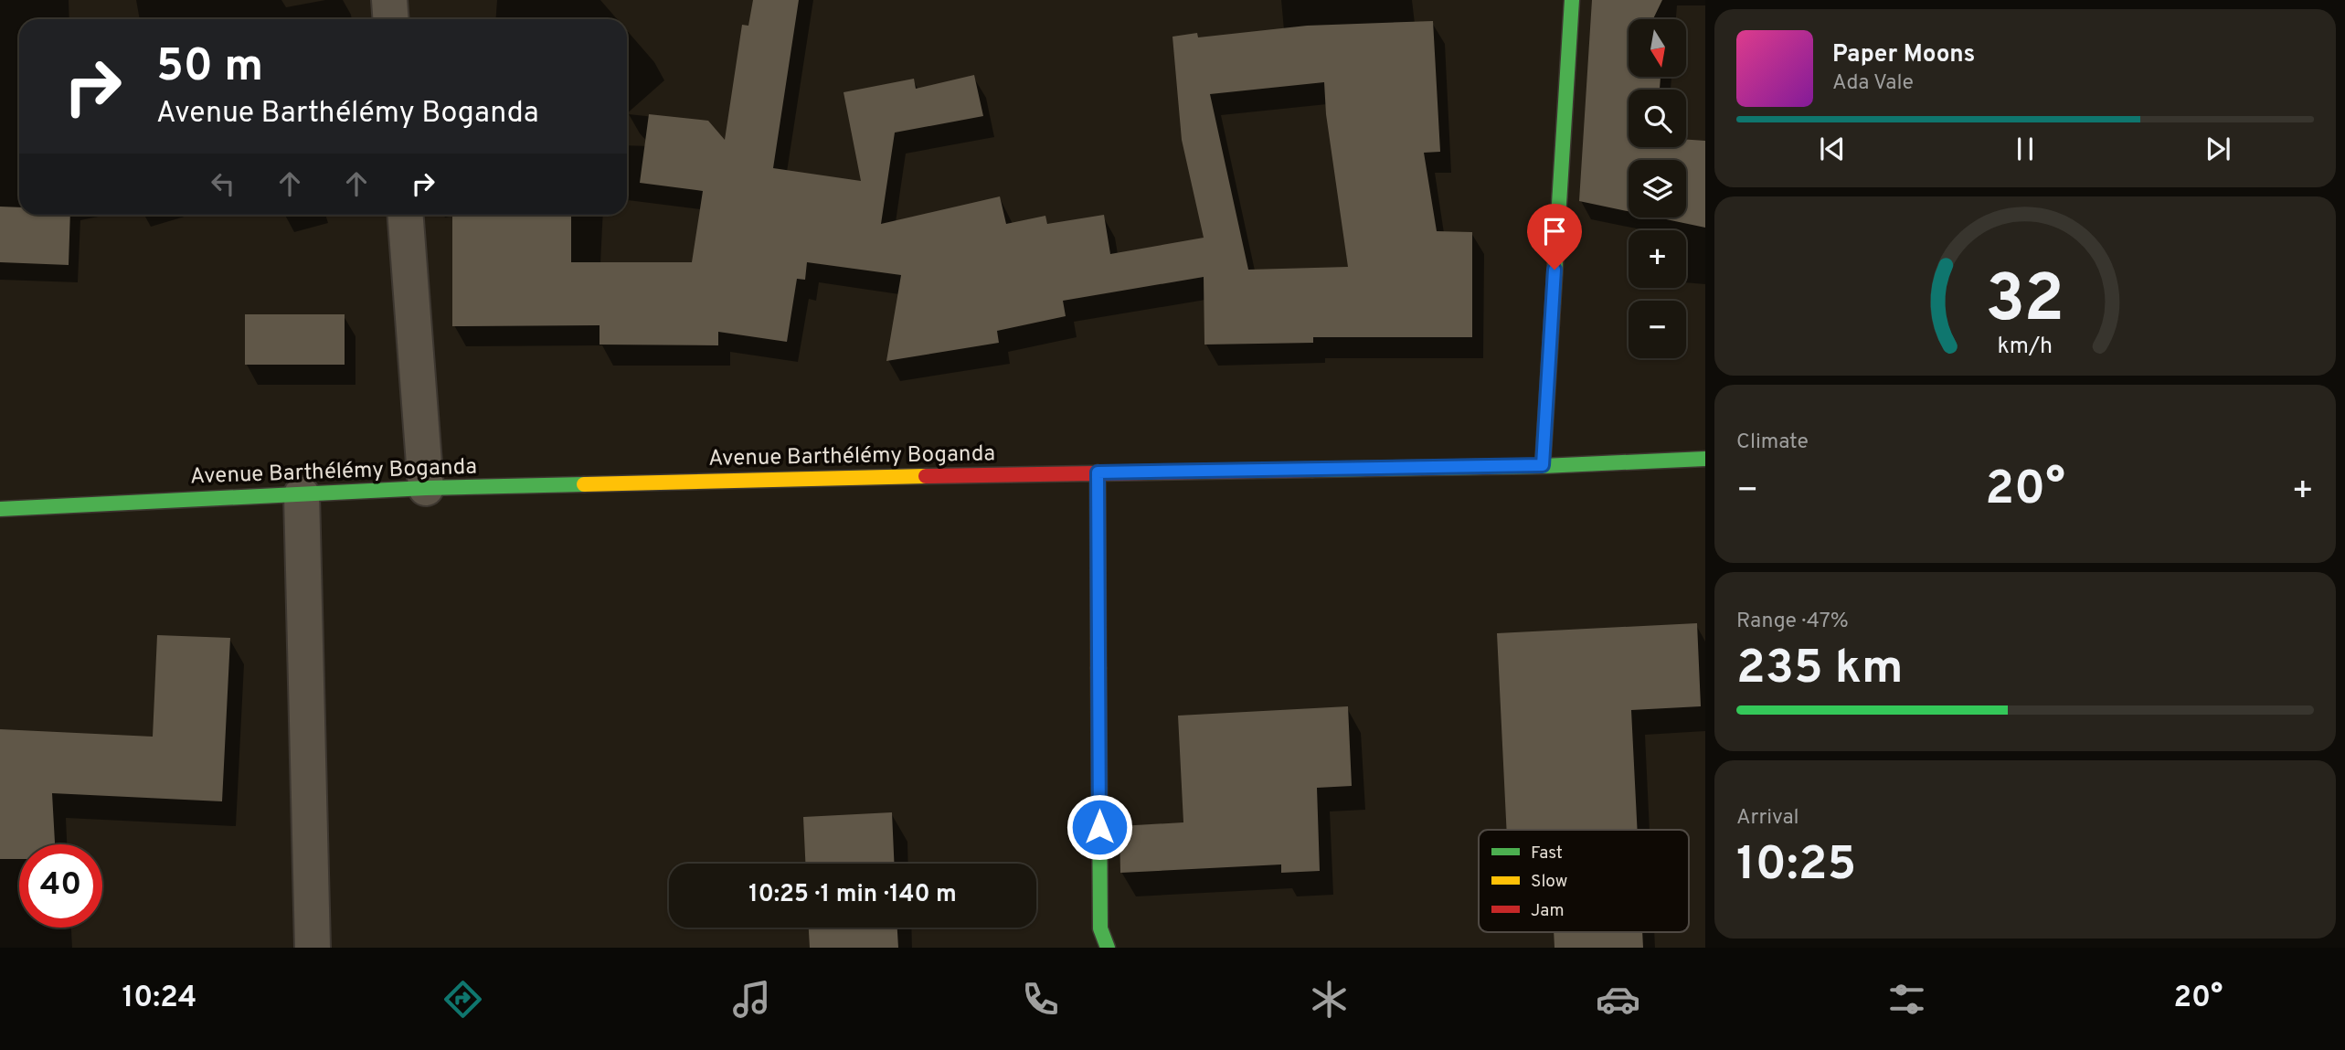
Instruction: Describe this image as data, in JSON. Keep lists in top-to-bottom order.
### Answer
{
  "streets": {
    "main road": ["Avenue Barthélémy Boganda"]
  },
  "legend": ["Fast", "Slow", "Jam"],
  "north": "bottom",
  "page": {
    "map_buttons": ["+", "−"],
    "turn": ["50 m", "Avenue Barthélémy Boganda"],
    "song": ["Paper Moons", "Ada Vale"],
    "tile": [
      "Climate",
      ["Range · 47%", "235 km"],
      ["Arrival", "10:25"]
    ],
    "heat": ["−", "20°", "+"],
    "limit": "40",
    "trip": "10:25 · 1 min · 140 m",
    "tabs": ["10:24", "20°"],
    "gauge": ["32", "km/h"]
  }
}
